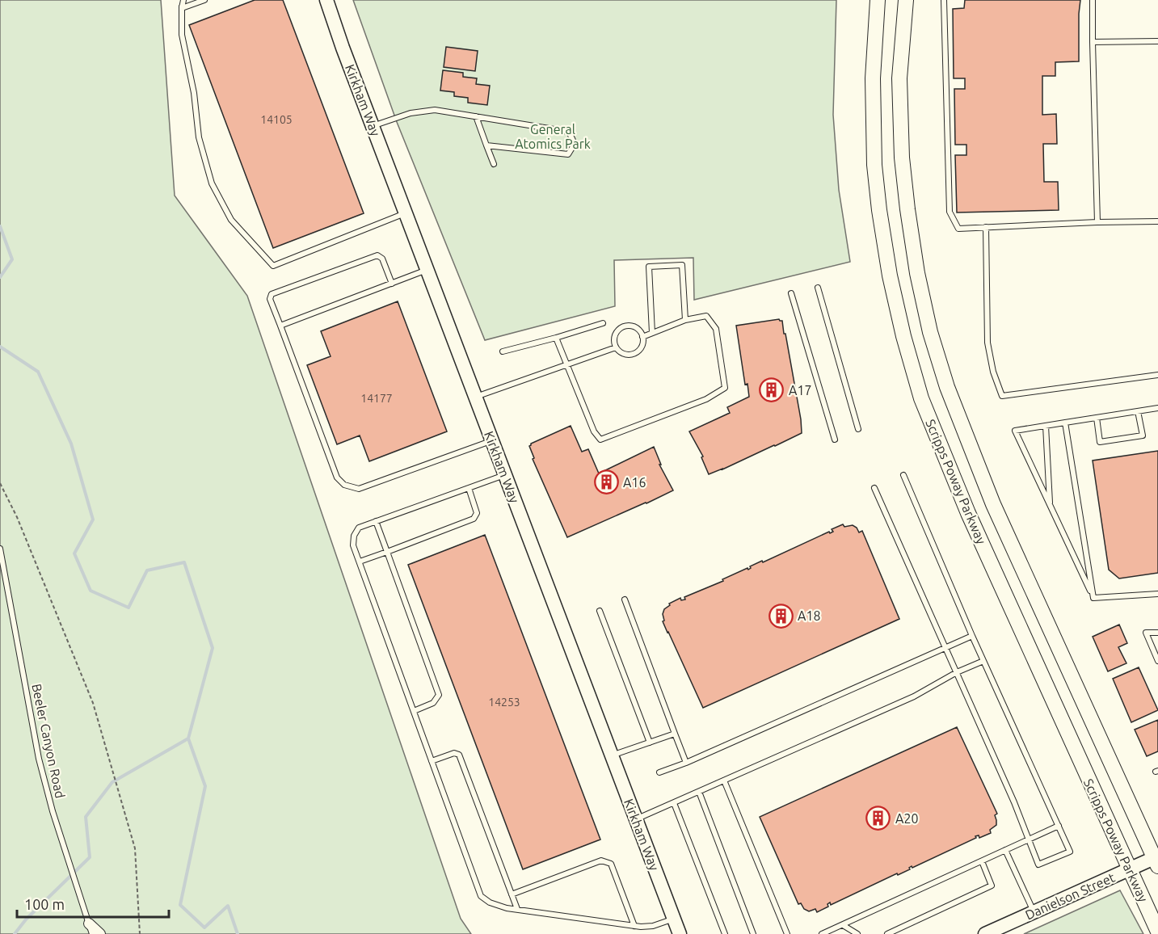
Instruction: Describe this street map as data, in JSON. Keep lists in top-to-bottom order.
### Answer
{
  "streets": {
    "main road": ["Kirkham Way", "Scripps Poway Parkway", "Danielson Street"],
    "lane": ["Beeler Canyon Road"]
  },
  "crossings": [
    ["Scripps Poway Parkway", "Danielson Street"]
  ],
  "parks": ["General Atomics Park"],
  "places": {
    "building": [
      "A17",
      "A16",
      "A18",
      "A20"
    ]
  },
  "house_numbers": ["14105", "14177", "14253"],
  "scale_bar": "100 m"
}
